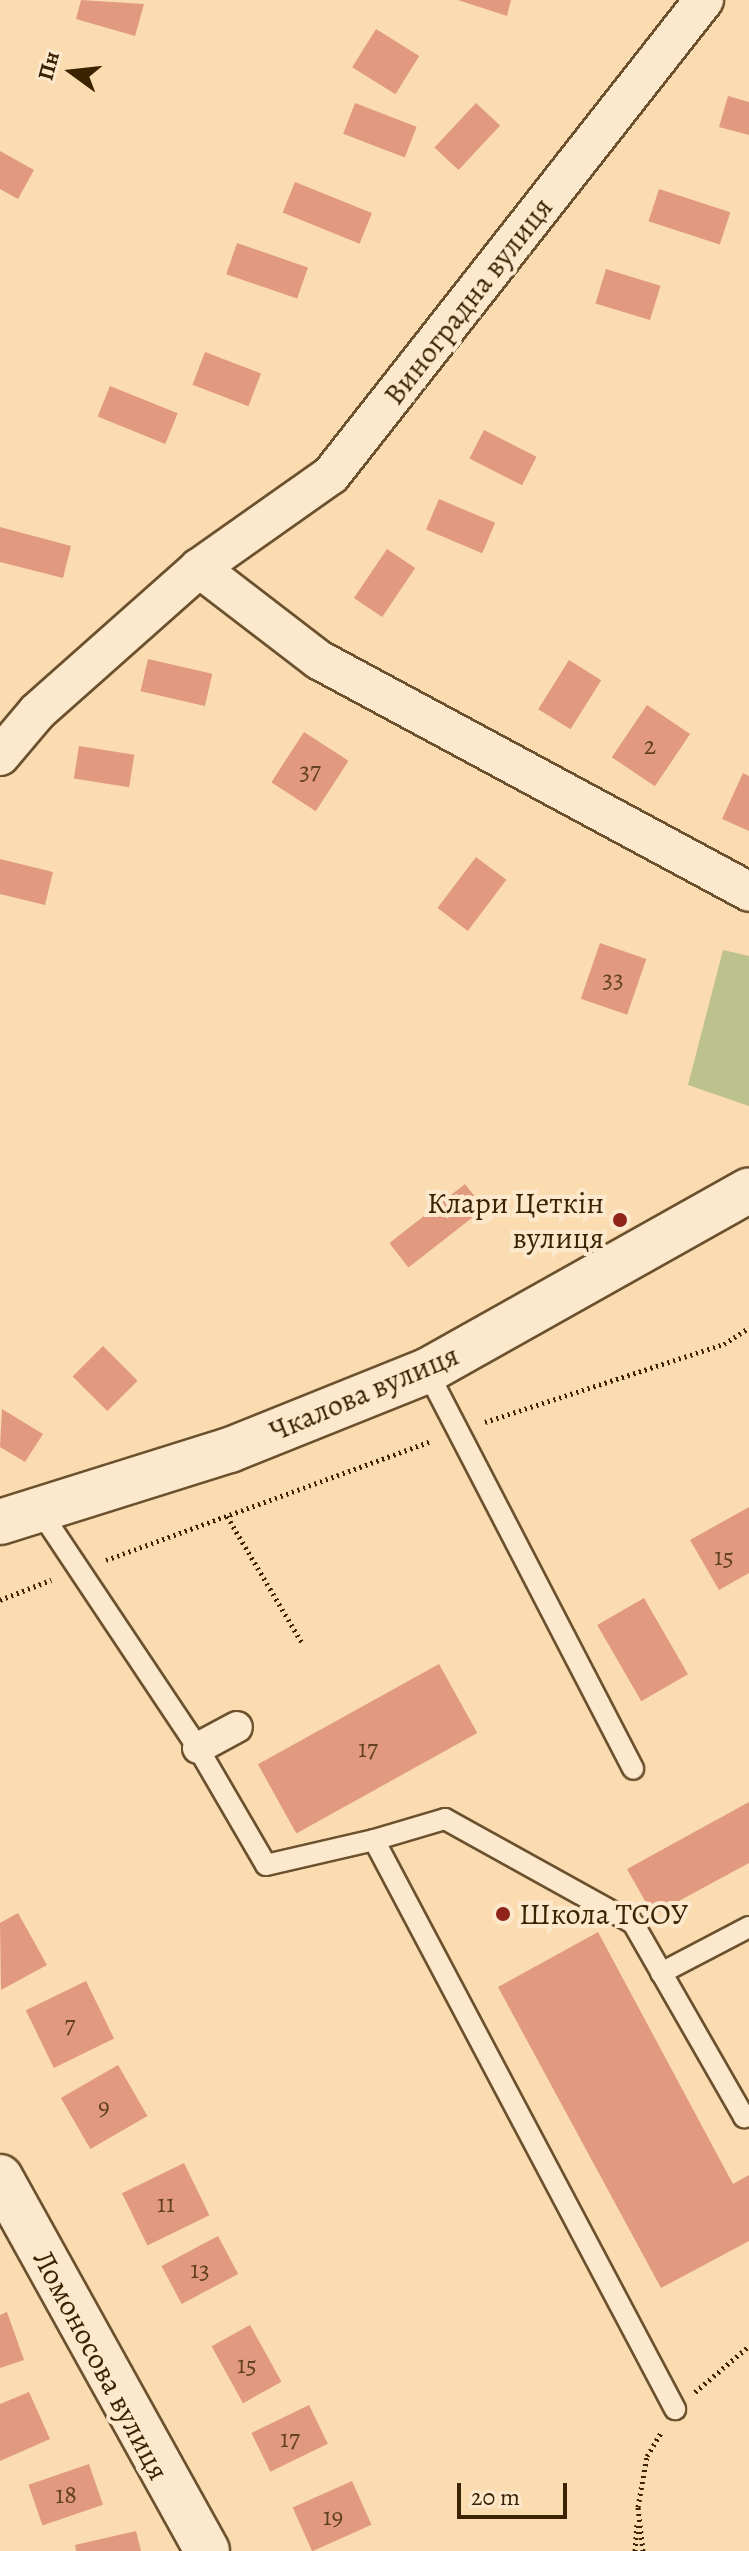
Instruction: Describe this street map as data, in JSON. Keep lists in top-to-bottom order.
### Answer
{
  "streets": {
    "main road": ["Чкалова вулиця", "Ломоносова вулиця"],
    "street": ["Виноградна вулиця"]
  },
  "places": ["Клари Цеткін вулиця", "Школа ТСОУ"],
  "house_numbers": [
    "2",
    "37",
    "33",
    "15",
    "17",
    "7",
    "9",
    "11",
    "13",
    "15",
    "17",
    "18",
    "19"
  ],
  "scale_bar": "20 m",
  "north": "left"
}
